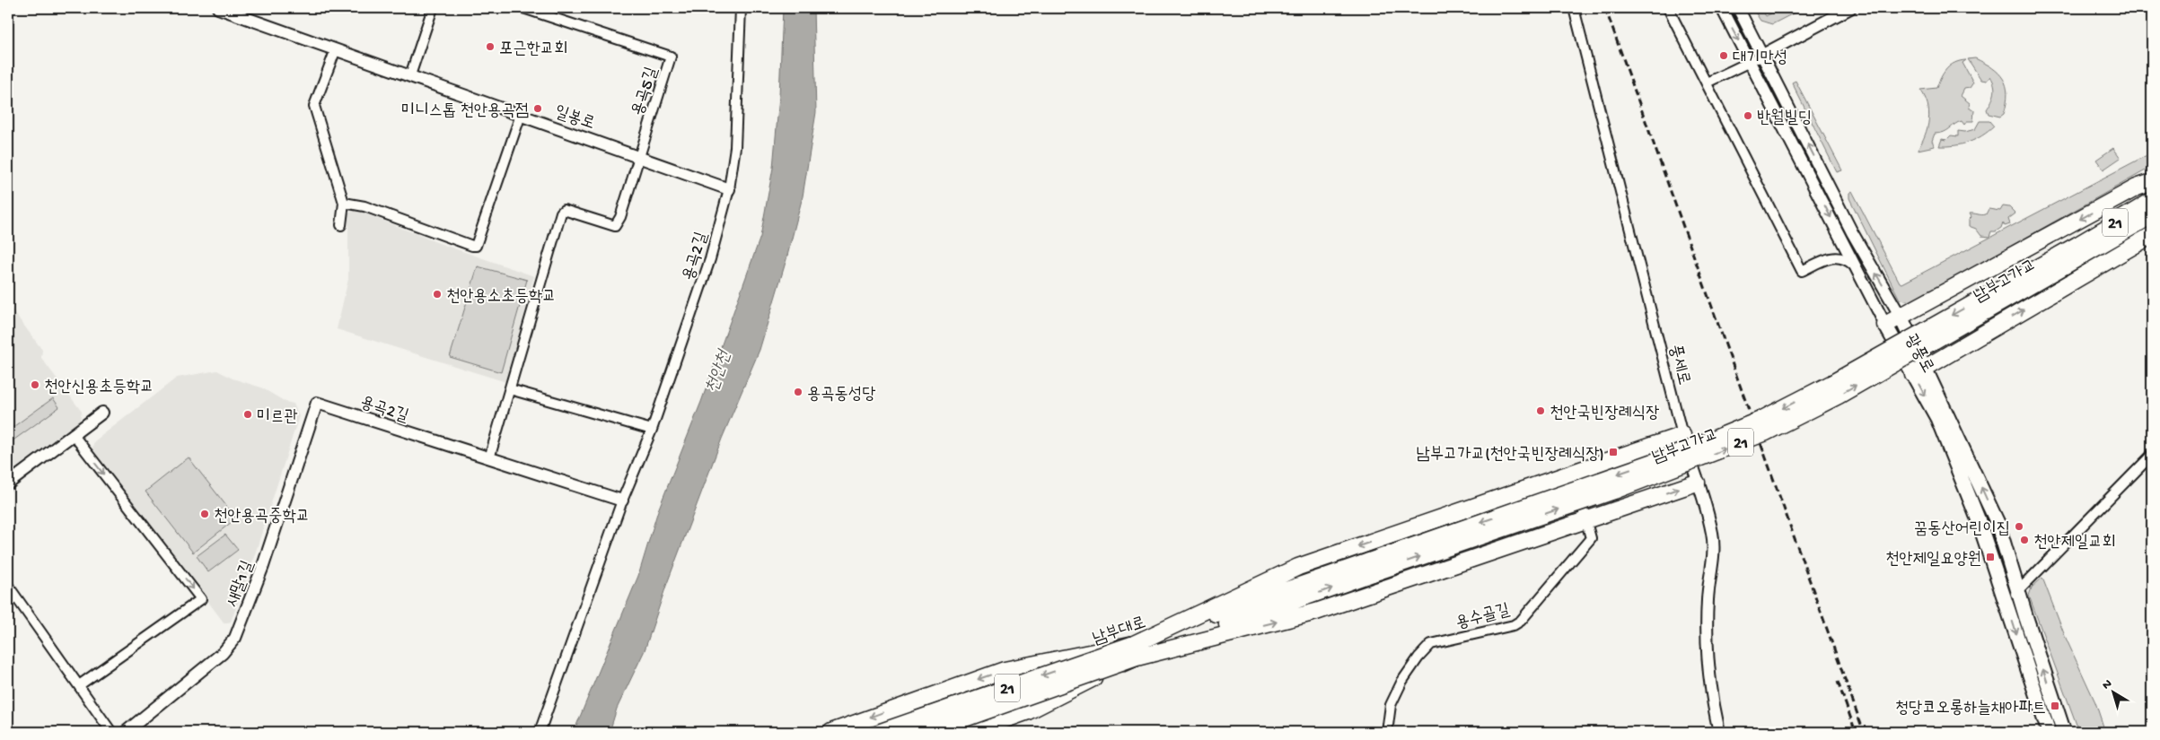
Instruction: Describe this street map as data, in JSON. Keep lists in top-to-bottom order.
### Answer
{
  "streets": {
    "highway": ["21", "남부고가교", "남부대로"],
    "main road": ["광풍로"],
    "street": [
      "용곡5길",
      "일봉로",
      "용곡2길",
      "풍세로",
      "새말1길",
      "용수골길"
    ]
  },
  "crossings": [
    ["용곡5길", "일봉로"],
    ["일봉로", "용곡2길"],
    ["21", "남부고가교"],
    ["용곡2길", "새말1길"],
    ["남부고가교", "남부대로"]
  ],
  "water": ["천안천"],
  "places": {
    "other": [
      "포근한교회",
      "대기만성",
      "미니스톱 천안용곡점",
      "반월빌딩",
      "천안용소초등학교",
      "천안신용초등학교",
      "용곡동성당",
      "천안국빈장례식장",
      "미르관",
      "천안용곡중학교",
      "꿈동산어린이집",
      "천안제일교회"
    ],
    "transit": ["남부고가교(천안국빈장례식장)", "천안제일요양원", "청당코오롱하늘채아파트"]
  },
  "north": "top left"
}
